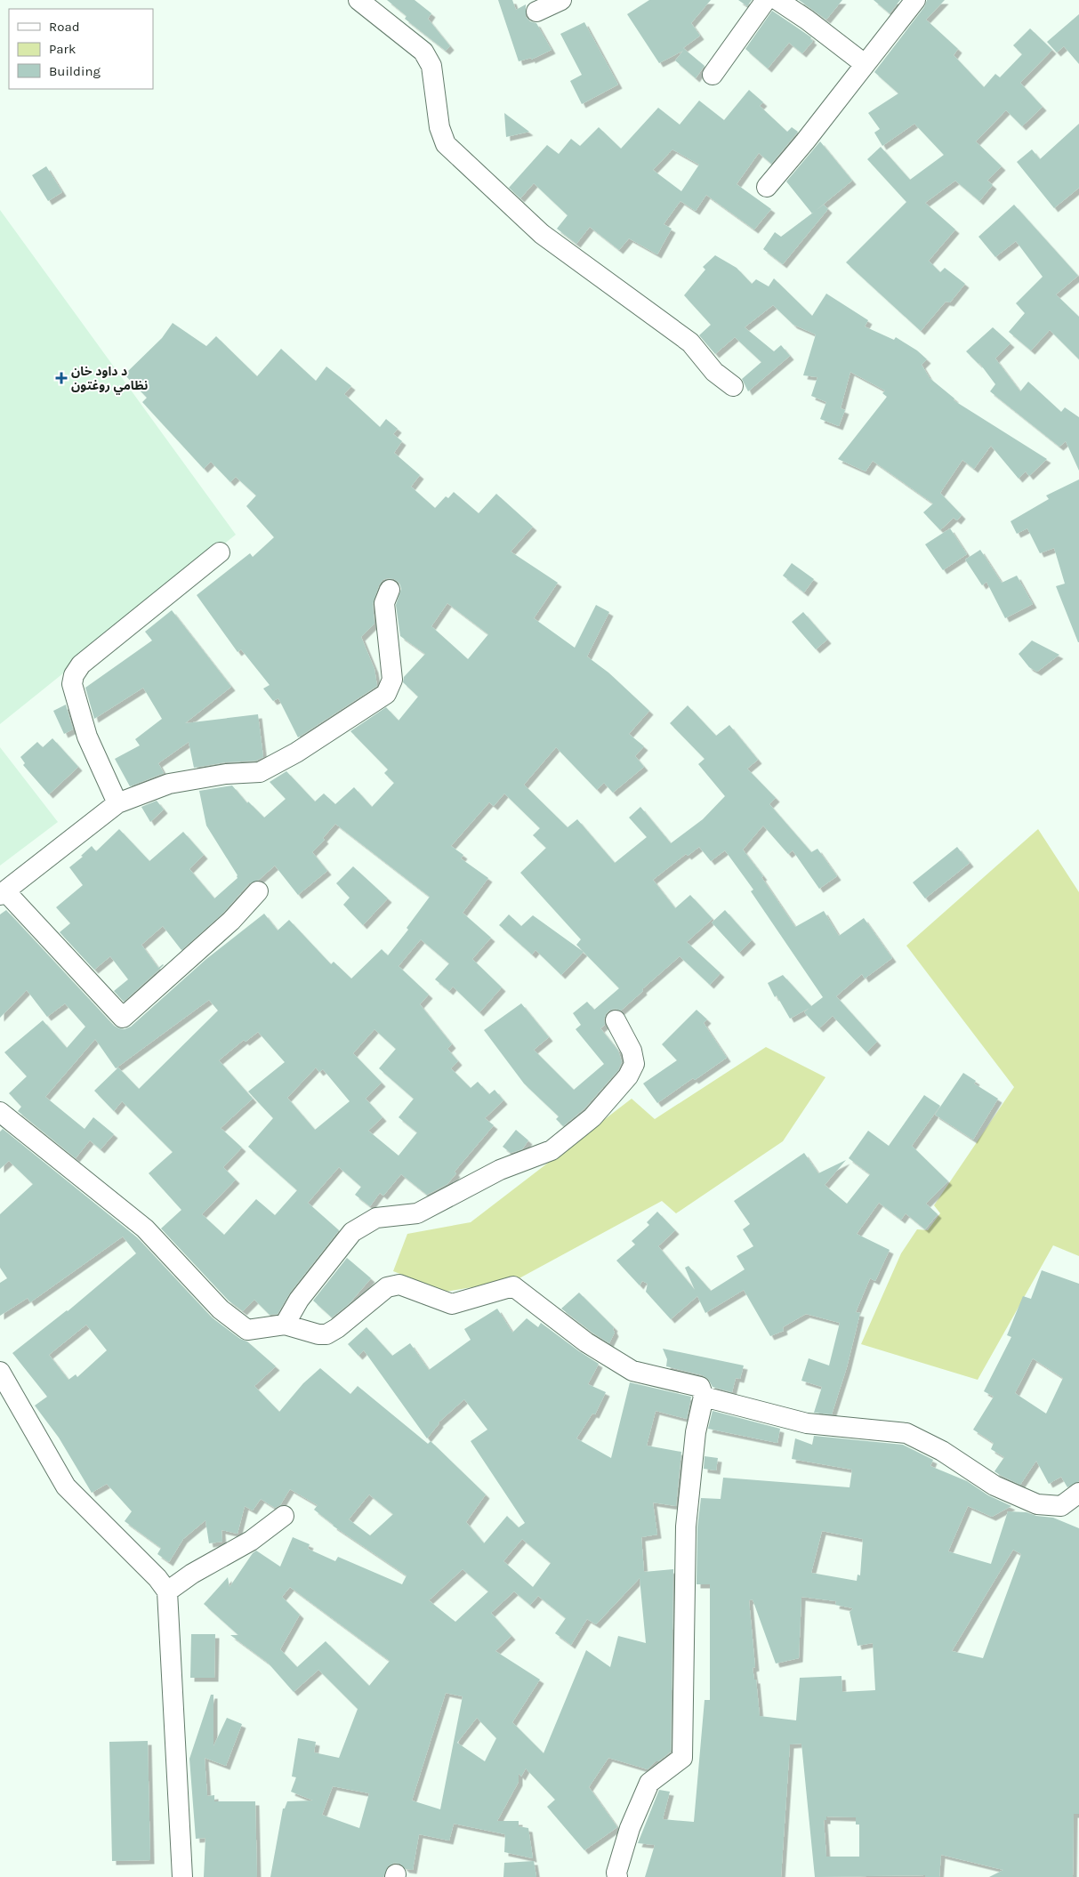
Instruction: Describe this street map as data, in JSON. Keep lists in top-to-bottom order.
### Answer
{
  "places": {
    "health": ["د داود خان نظامي روغتون"]
  },
  "legend": ["Road", "Park", "Building"]
}
